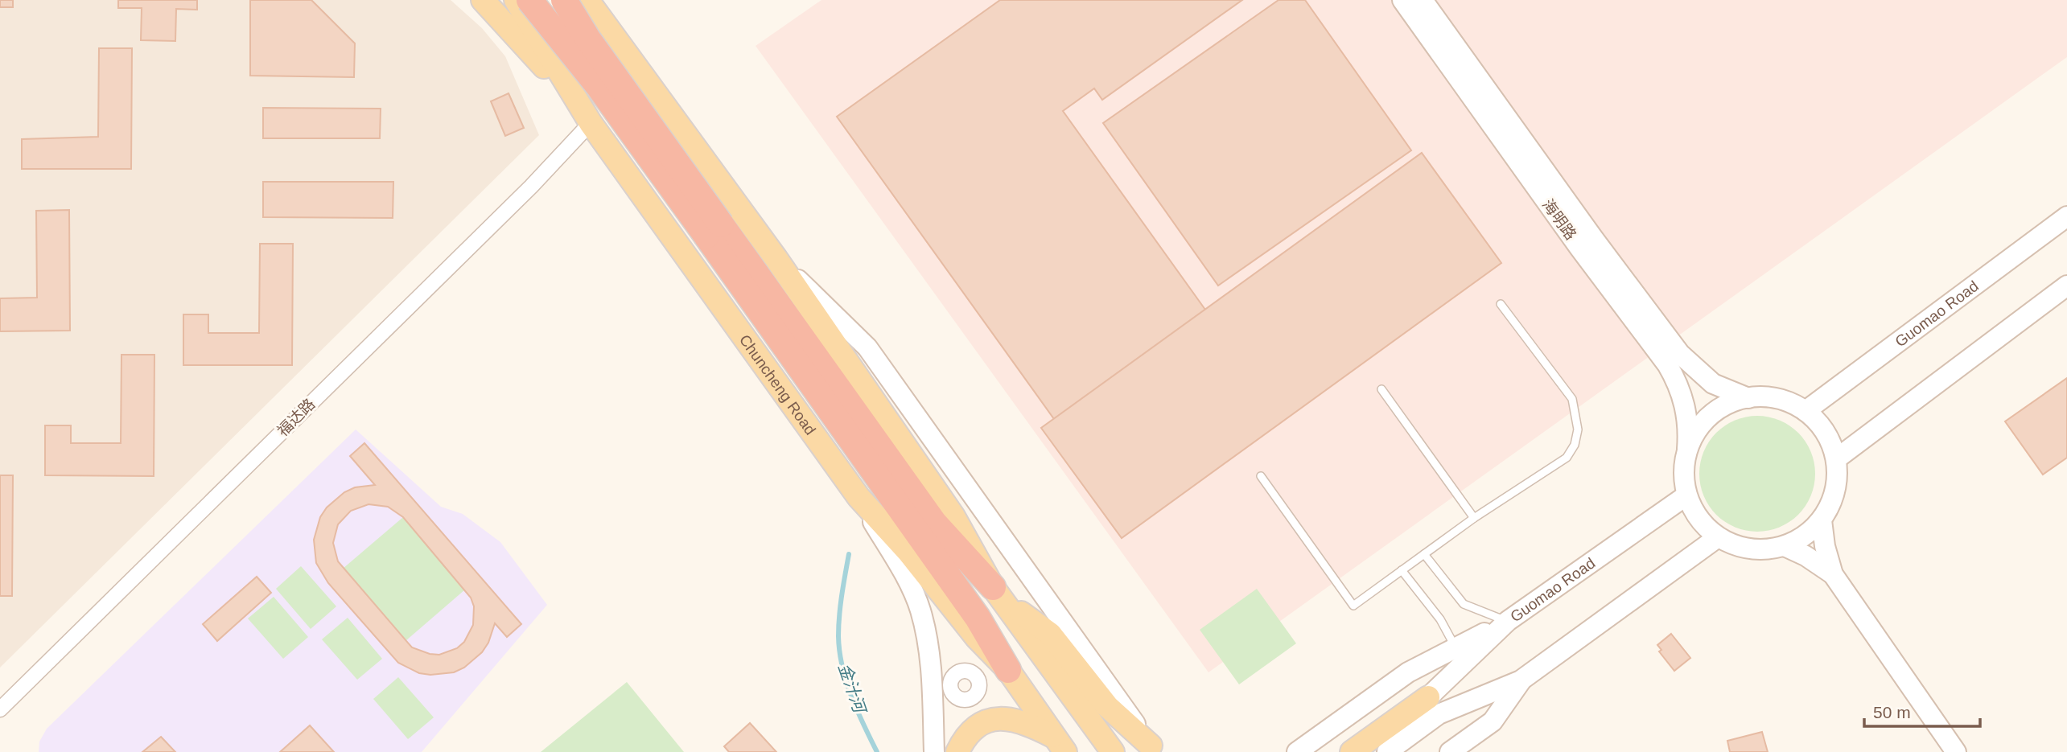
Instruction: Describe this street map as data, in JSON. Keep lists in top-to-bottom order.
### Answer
{
  "streets": {
    "main road": ["海明路", "Guomao Road", "Chuncheng Road"],
    "street": ["福达路"]
  },
  "crossings": [
    ["海明路", "Guomao Road"],
    ["Chuncheng Road", "福达路"]
  ],
  "water": ["金汁河"],
  "scale_bar": "50 m"
}
